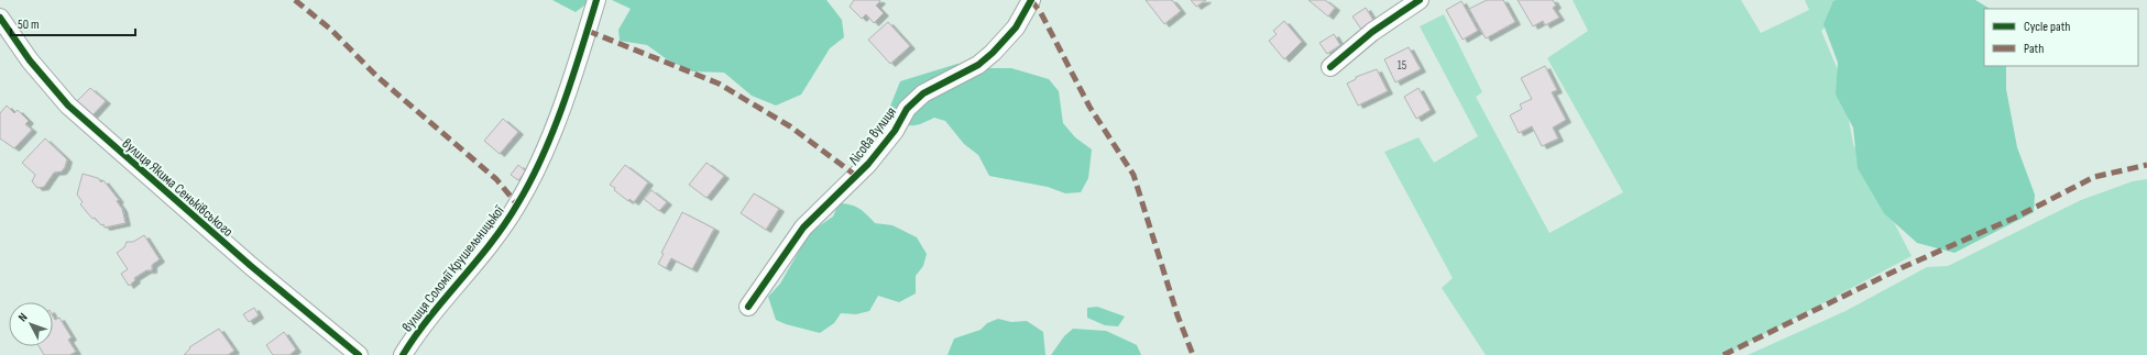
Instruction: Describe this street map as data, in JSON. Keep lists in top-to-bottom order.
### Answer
{
  "streets": {
    "street": ["Лісова вулиця", "вулиця Якима Сеньківського", "вулиця Соломії Крушельницької"]
  },
  "house_numbers": ["15"],
  "legend": ["Cycle path", "Path"],
  "scale_bar": "50 m",
  "north": "top left"
}
